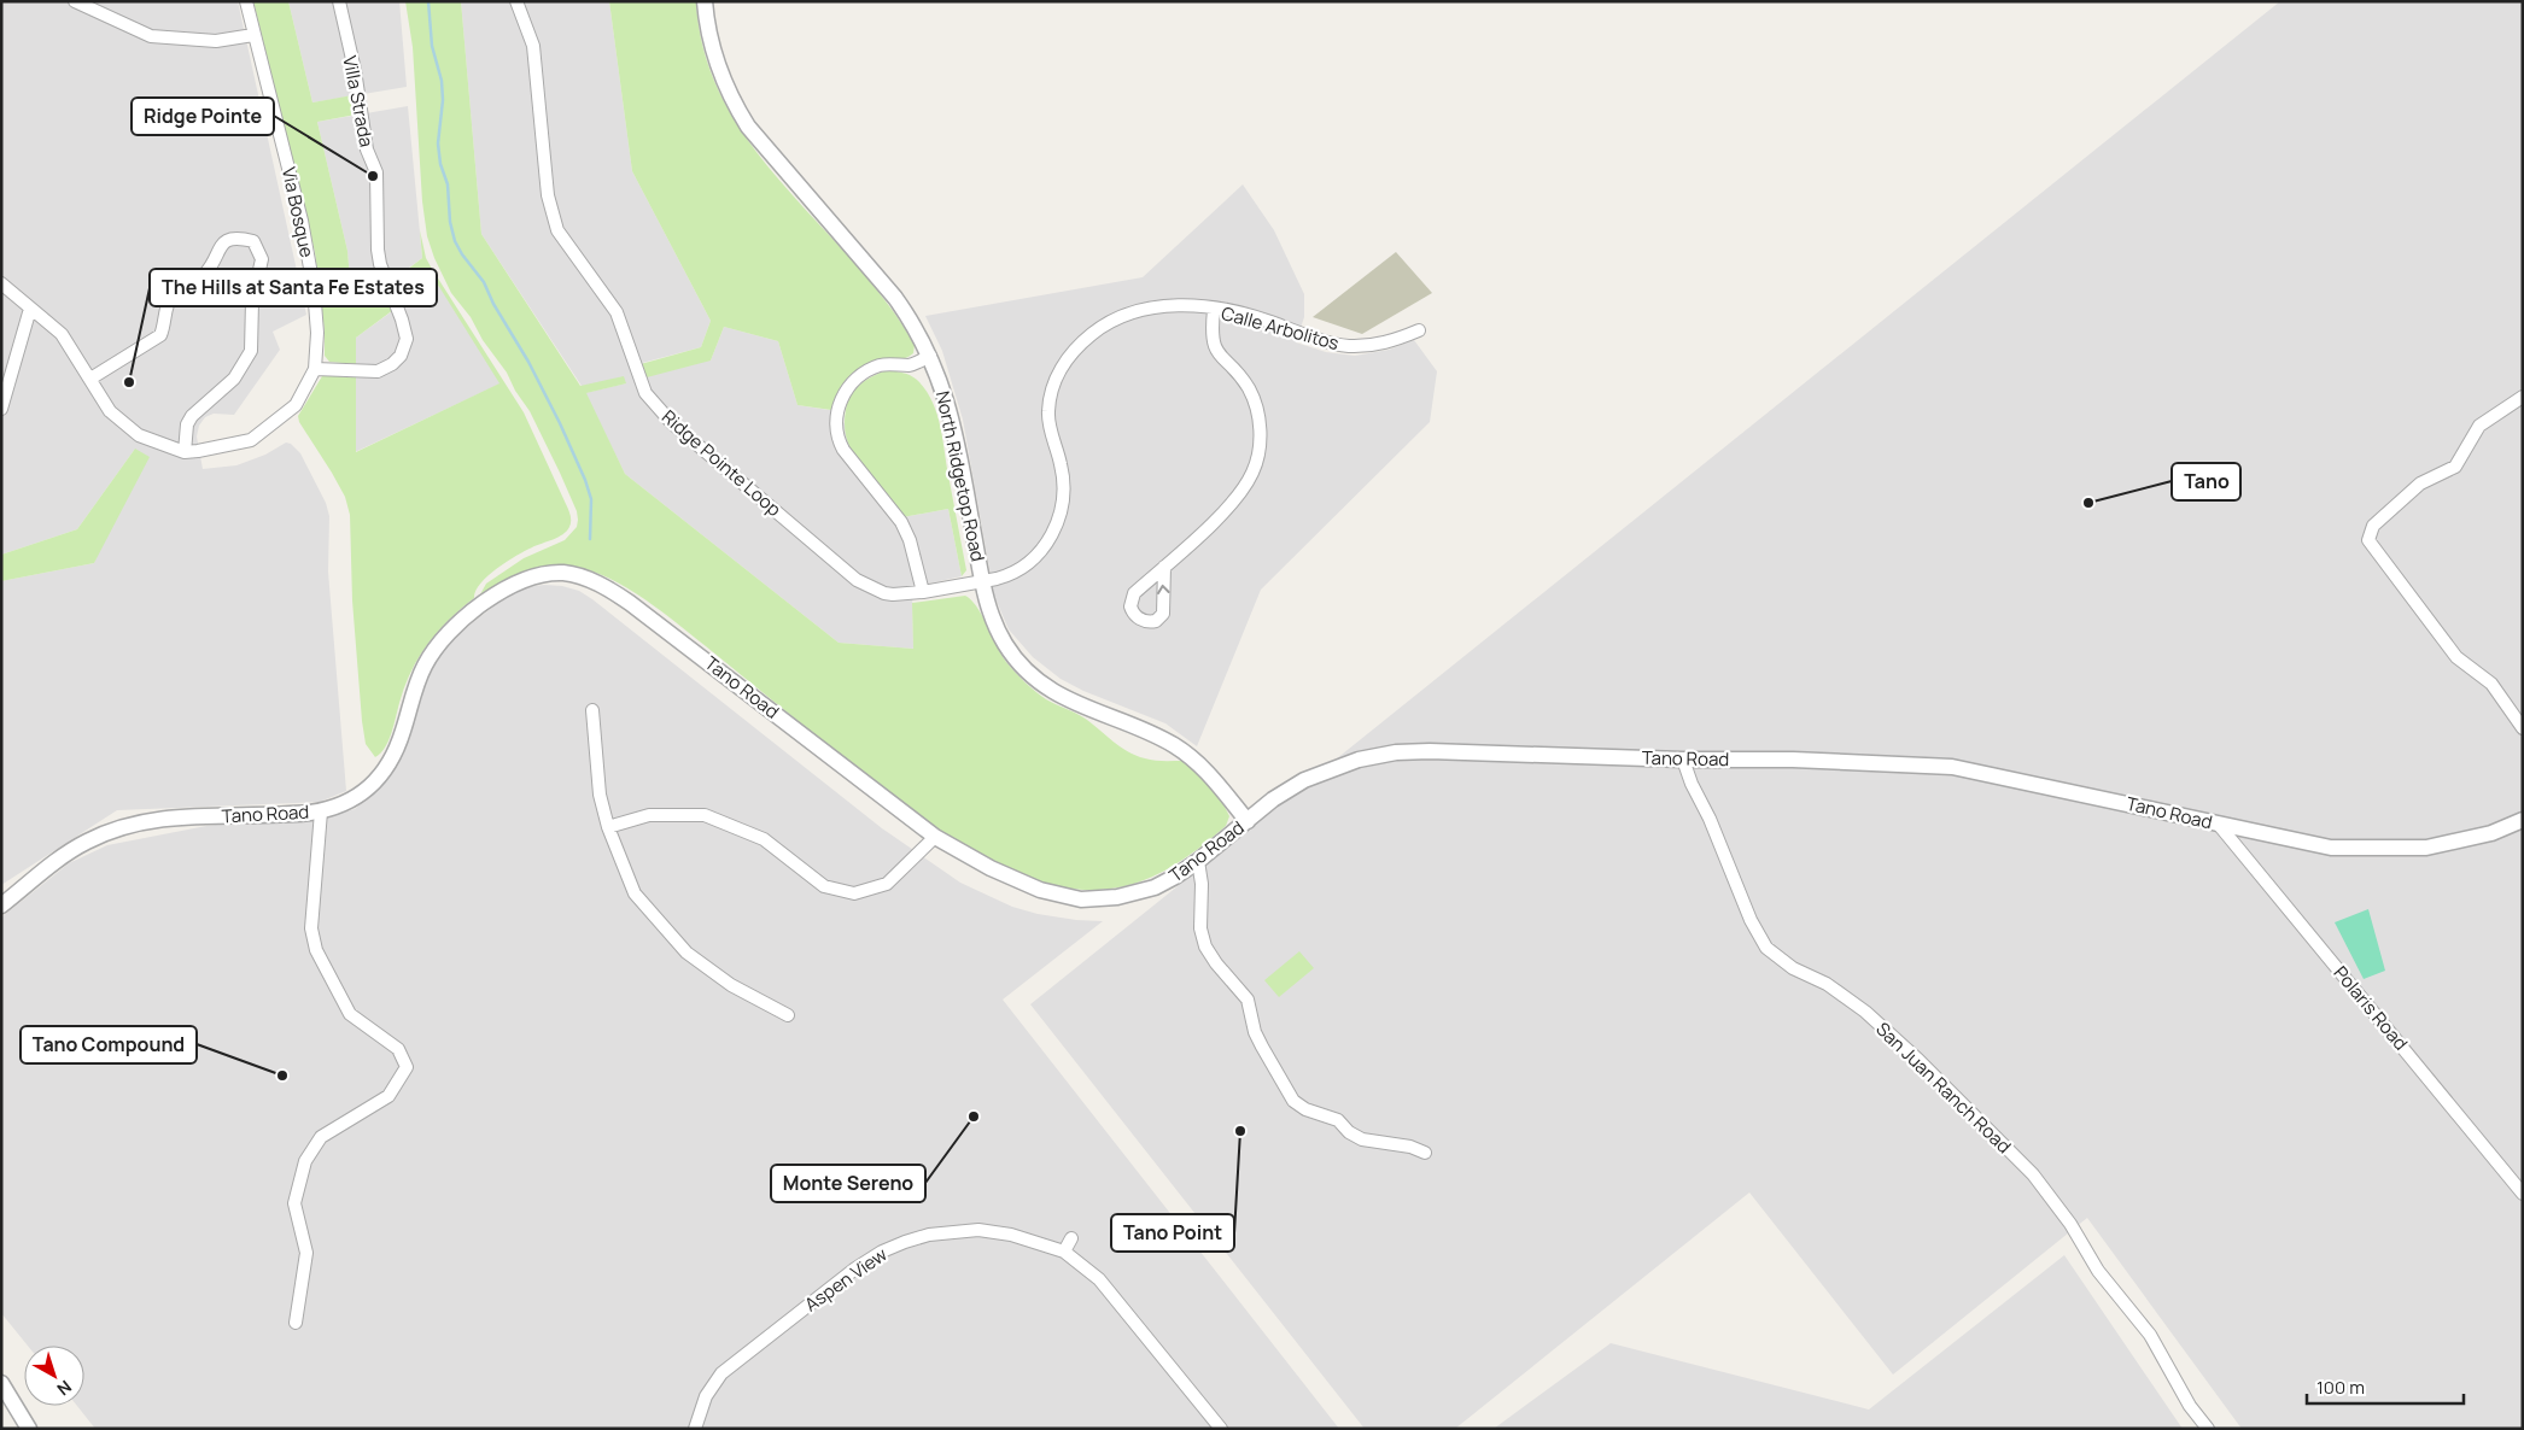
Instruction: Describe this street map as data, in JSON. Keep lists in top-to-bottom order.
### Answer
{
  "streets": {
    "street": [
      "Villa Strada",
      "Via Bosque",
      "Calle Arbolitos",
      "Ridge Pointe Loop",
      "North Ridgetop Road",
      "Tano Road",
      "Polaris Road",
      "San Juan Ranch Road",
      "Aspen View"
    ]
  },
  "crossings": [
    ["Villa Strada", "Via Bosque"],
    ["Calle Arbolitos", "Ridge Pointe Loop"],
    ["Calle Arbolitos", "North Ridgetop Road"],
    ["Ridge Pointe Loop", "North Ridgetop Road"],
    ["North Ridgetop Road", "Tano Road"],
    ["Tano Road", "Polaris Road"],
    ["Tano Road", "San Juan Ranch Road"]
  ],
  "places": [
    "Ridge Pointe",
    "The Hills at Santa Fe Estates",
    "Tano",
    "Tano Compound",
    "Monte Sereno",
    "Tano Point"
  ],
  "scale_bar": "100 m",
  "north": "bottom right"
}
